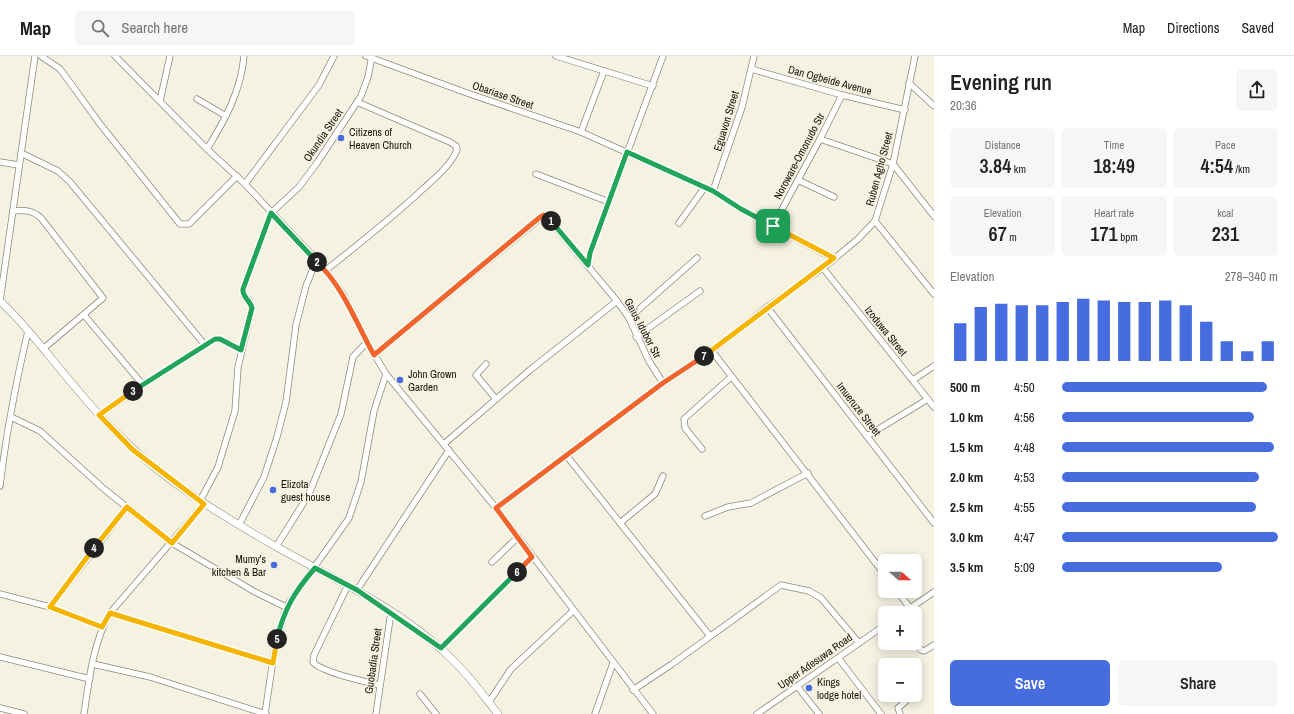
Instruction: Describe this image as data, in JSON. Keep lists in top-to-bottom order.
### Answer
{
  "streets": {
    "street": [
      "Dan Ogbeide Avenue",
      "Obariase Street",
      "Eguavon Street",
      "Okundia Street",
      "Noroware-Omonudo Str",
      "Ruben Agho Street",
      "Gaius Idubor Str",
      "Izoduwa Street",
      "Imueruze Street",
      "Guobadia Street",
      "Upper Adesuwa Road"
    ]
  },
  "crossings": [
    ["Dan Ogbeide Avenue", "Eguavon Street"],
    ["Dan Ogbeide Avenue", "Noroware-Omonudo Str"],
    ["Dan Ogbeide Avenue", "Ruben Agho Street"],
    ["Obariase Street", "Eguavon Street"],
    ["Obariase Street", "Okundia Street"],
    ["Obariase Street", "Noroware-Omonudo Str"],
    ["Obariase Street", "Ruben Agho Street"],
    ["Ruben Agho Street", "Gaius Idubor Str"],
    ["Ruben Agho Street", "Izoduwa Street"],
    ["Ruben Agho Street", "Imueruze Street"]
  ],
  "places": [
    "Citizens of Heaven Church",
    "John Grown Garden",
    "Elizota guest house",
    "Mumy's kitchen & Bar",
    "Kings lodge hotel"
  ],
  "north": "right",
  "page": {
    "header": "Map",
    "search": "Search here",
    "nav": ["Map", "Directions", "Saved"],
    "heading": ["Evening run", "20:36"],
    "stats": [
      ["Distance", "3.84 km"],
      ["Time", "18:49"],
      ["Pace", "4:54 /km"],
      ["Elevation", "67 m"],
      ["Heart rate", "171 bpm"],
      ["kcal", "231"]
    ],
    "pins": [
      "1",
      "2",
      "7",
      "3",
      "4",
      "6",
      "5"
    ],
    "chart": ["Elevation", "278–340 m"],
    "list": [
      {
        "name": "500 m",
        "note": "4:50"
      },
      {
        "name": "1.0 km",
        "note": "4:56"
      },
      {
        "name": "1.5 km",
        "note": "4:48"
      },
      {
        "name": "2.0 km",
        "note": "4:53"
      },
      {
        "name": "2.5 km",
        "note": "4:55"
      },
      {
        "name": "3.0 km",
        "note": "4:47"
      },
      {
        "name": "3.5 km",
        "note": "5:09"
      }
    ],
    "map_buttons": ["+", "−"],
    "buttons": ["Save", "Share"]
  }
}
